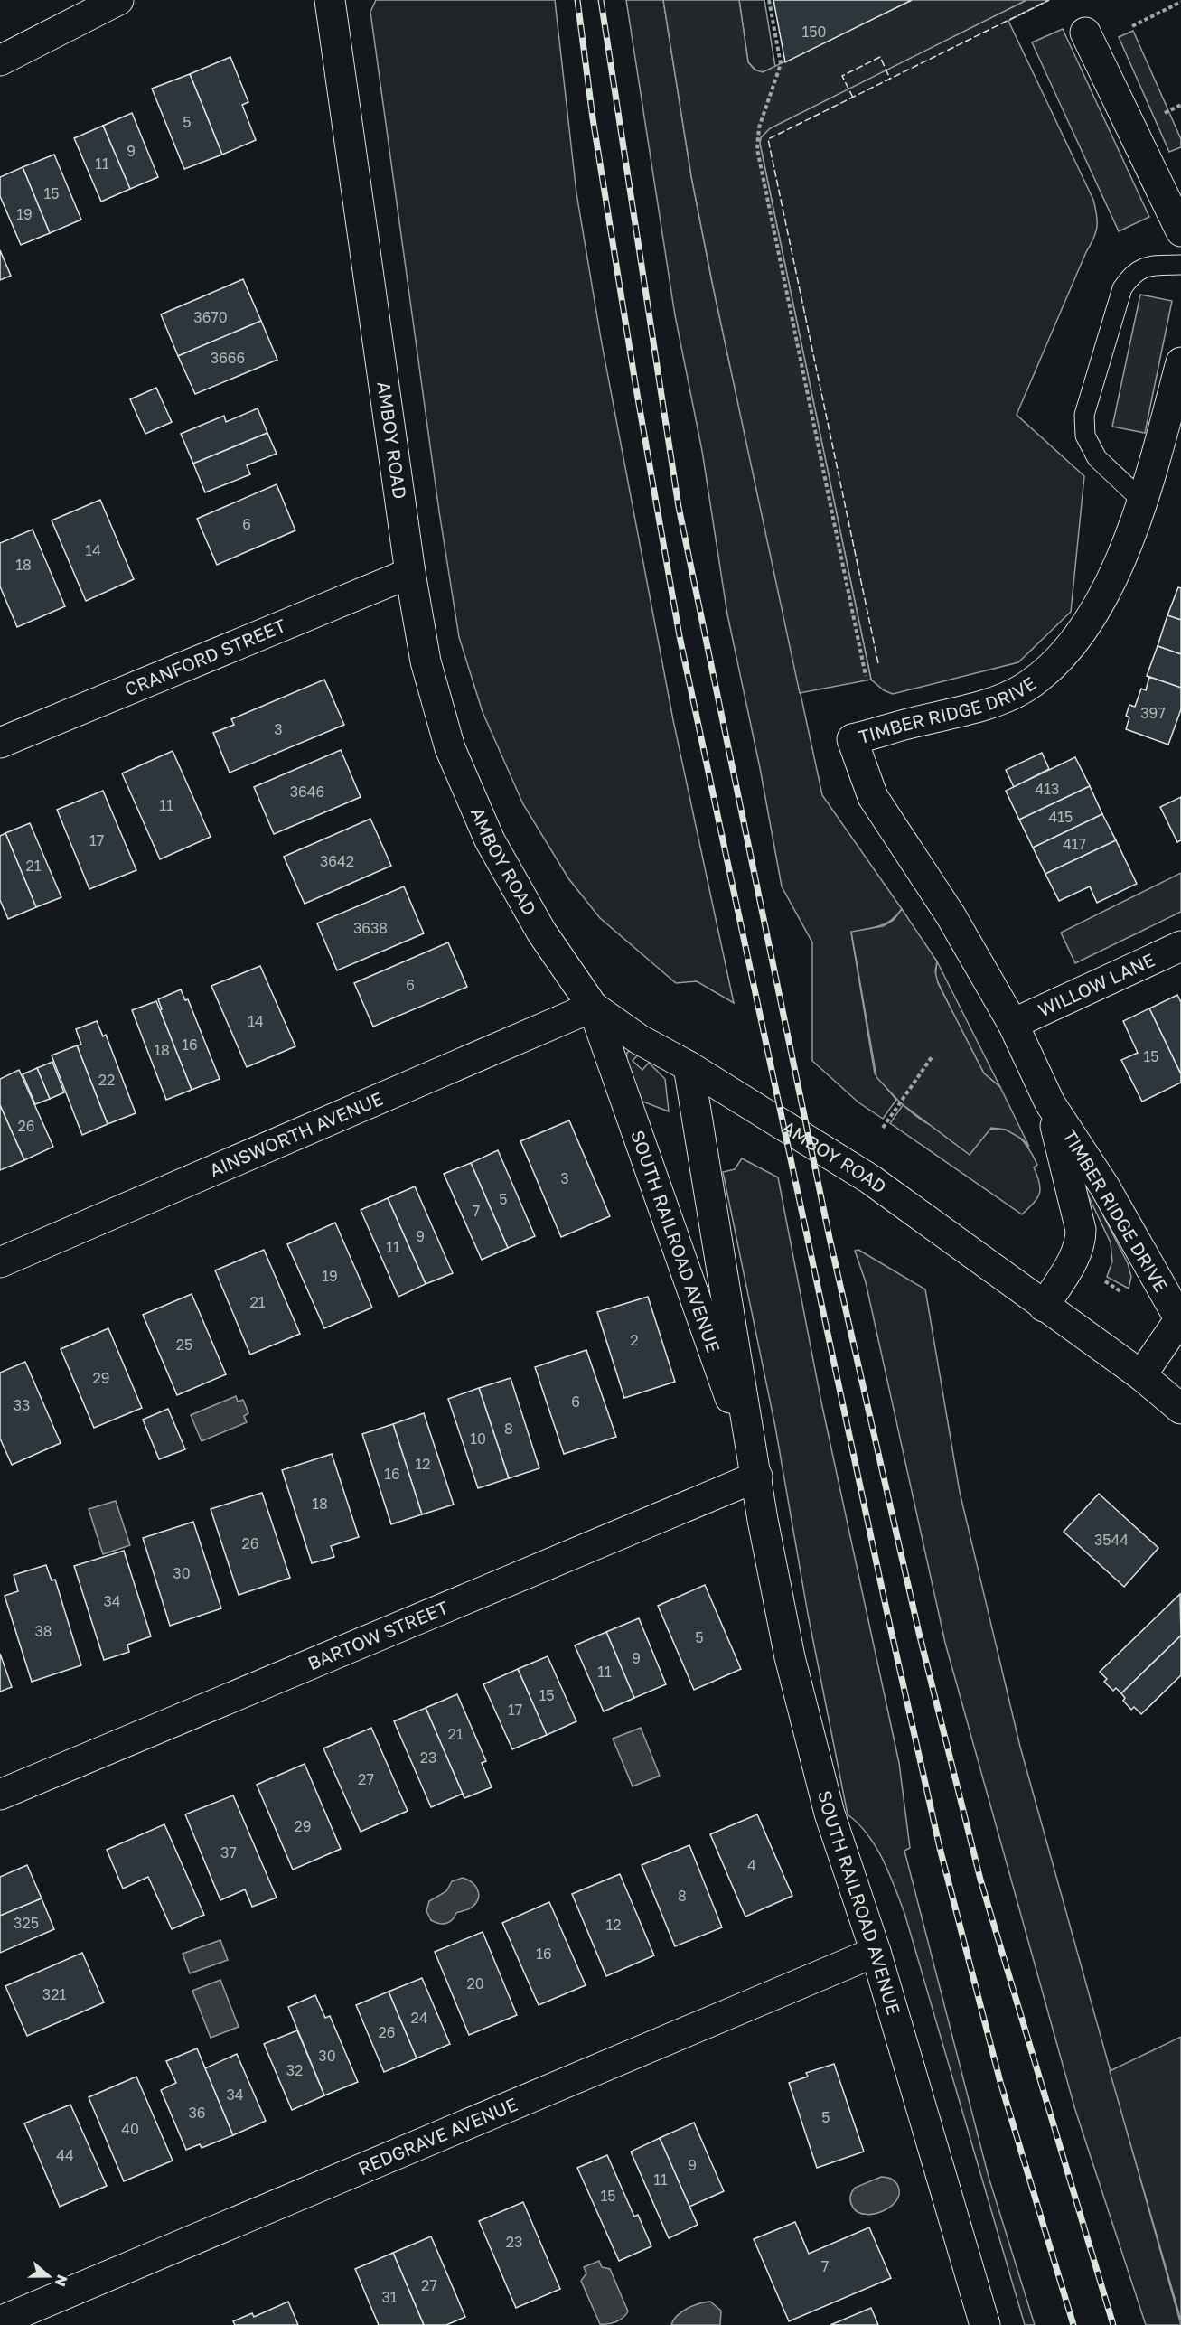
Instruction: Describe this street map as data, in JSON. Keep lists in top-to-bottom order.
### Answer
{
  "streets": {
    "street": [
      "AMBOY ROAD",
      "CRANFORD STREET",
      "TIMBER RIDGE DRIVE",
      "WILLOW LANE",
      "AINSWORTH AVENUE",
      "SOUTH RAILROAD AVENUE",
      "BARTOW STREET",
      "REDGRAVE AVENUE"
    ]
  },
  "crossings": [
    ["AMBOY ROAD", "CRANFORD STREET"],
    ["AMBOY ROAD", "TIMBER RIDGE DRIVE"],
    ["AMBOY ROAD", "AINSWORTH AVENUE"],
    ["AMBOY ROAD", "SOUTH RAILROAD AVENUE"],
    ["TIMBER RIDGE DRIVE", "WILLOW LANE"],
    ["AINSWORTH AVENUE", "SOUTH RAILROAD AVENUE"],
    ["SOUTH RAILROAD AVENUE", "BARTOW STREET"],
    ["SOUTH RAILROAD AVENUE", "REDGRAVE AVENUE"]
  ],
  "house_numbers": [
    "150",
    "5",
    "9",
    "11",
    "15",
    "19",
    "3670",
    "3666",
    "6",
    "14",
    "18",
    "397",
    "3",
    "413",
    "3646",
    "11",
    "415",
    "17",
    "417",
    "3642",
    "21",
    "3638",
    "6",
    "14",
    "16",
    "18",
    "15",
    "22",
    "26",
    "3",
    "5",
    "7",
    "9",
    "11",
    "19",
    "21",
    "2",
    "25",
    "29",
    "6",
    "33",
    "8",
    "10",
    "12",
    "16",
    "18",
    "3544",
    "26",
    "30",
    "34",
    "38",
    "5",
    "9",
    "11",
    "15",
    "17",
    "21",
    "23",
    "27",
    "29",
    "37",
    "4",
    "8",
    "325",
    "12",
    "16",
    "20",
    "321",
    "24",
    "26",
    "30",
    "32",
    "34",
    "36",
    "5",
    "40",
    "44",
    "9",
    "11",
    "15",
    "23",
    "7",
    "27",
    "31"
  ],
  "north": "right"
}
